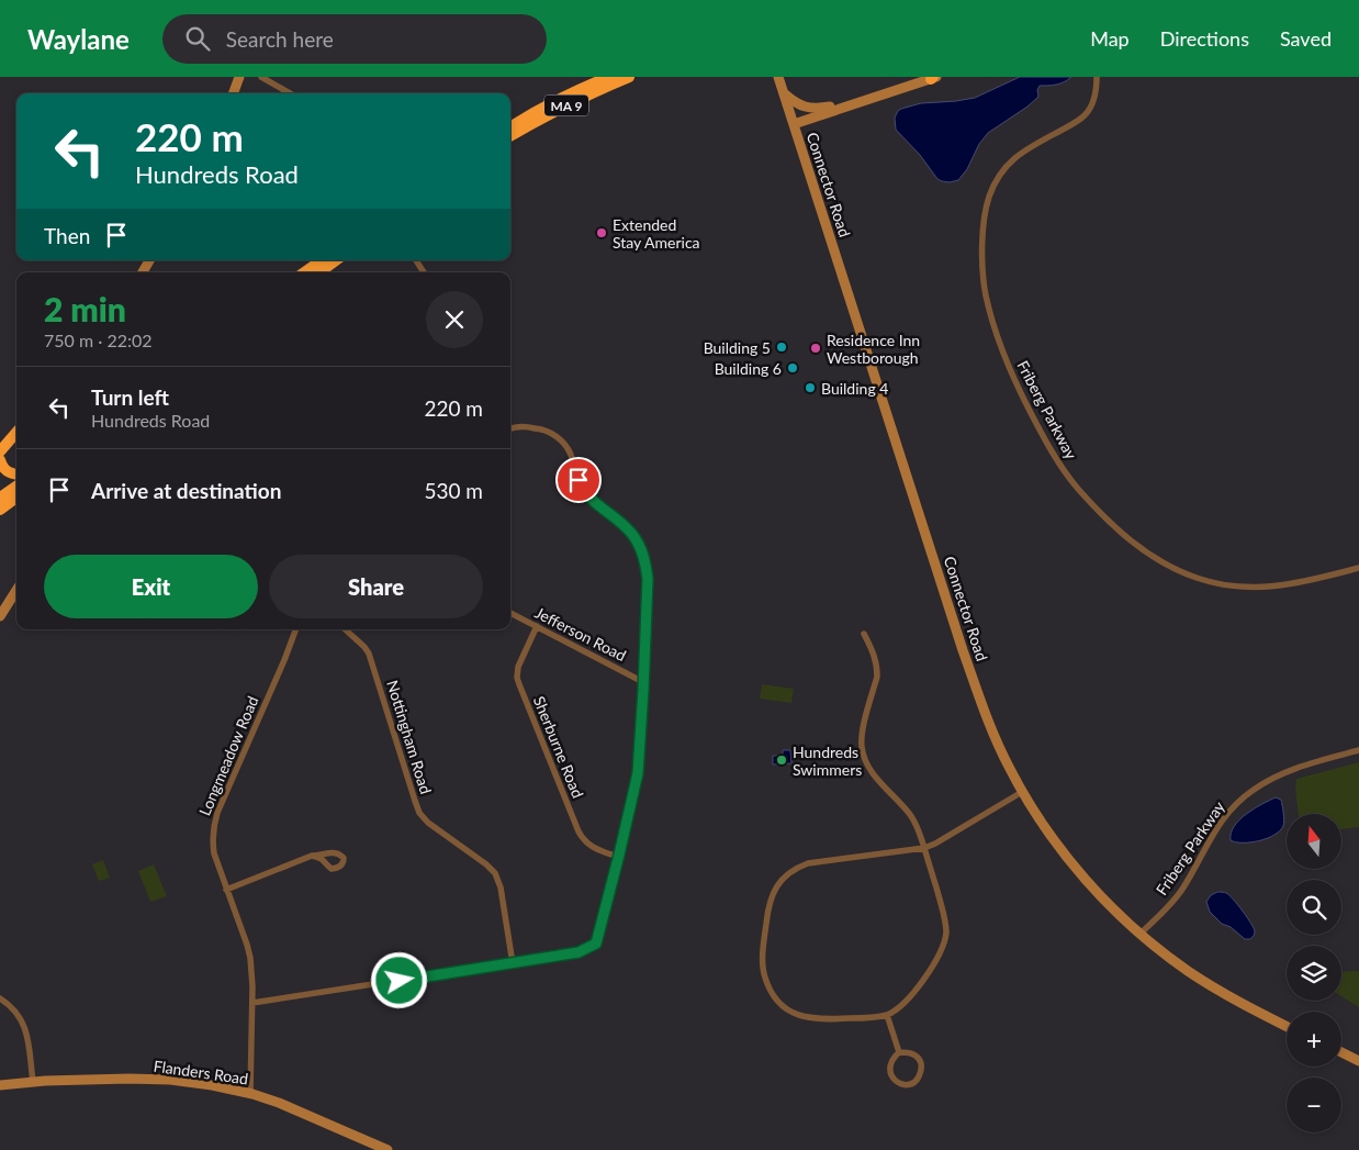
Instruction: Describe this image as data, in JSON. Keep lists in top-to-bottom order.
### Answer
{
  "streets": {
    "highway": ["MA 9"],
    "street": [
      "Connector Road",
      "Friberg Parkway",
      "Jefferson Road",
      "Nottingham Road",
      "Sherburne Road",
      "Longmeadow Road",
      "Flanders Road"
    ]
  },
  "crossings": [
    ["Connector Road", "Friberg Parkway"],
    ["Jefferson Road", "Sherburne Road"],
    ["Longmeadow Road", "Flanders Road"]
  ],
  "places": [
    "Extended Stay America",
    "Building 5",
    "Residence Inn Westborough",
    "Building 6",
    "Building 4",
    "Hundreds Swimmers"
  ],
  "north": "top",
  "page": {
    "header": "Waylane",
    "search": "Search here",
    "nav": ["Map", "Directions", "Saved"],
    "turn": ["220 m", "Hundreds Road"],
    "then": "Then",
    "heading": ["2 min", "750 m · 22:02"],
    "list": [
      {
        "name": "Turn left",
        "note": "Hundreds Road",
        "value": "220 m"
      },
      {
        "name": "Arrive at destination",
        "value": "530 m"
      }
    ],
    "buttons": ["Exit", "Share"],
    "map_buttons": ["+", "−"]
  }
}
